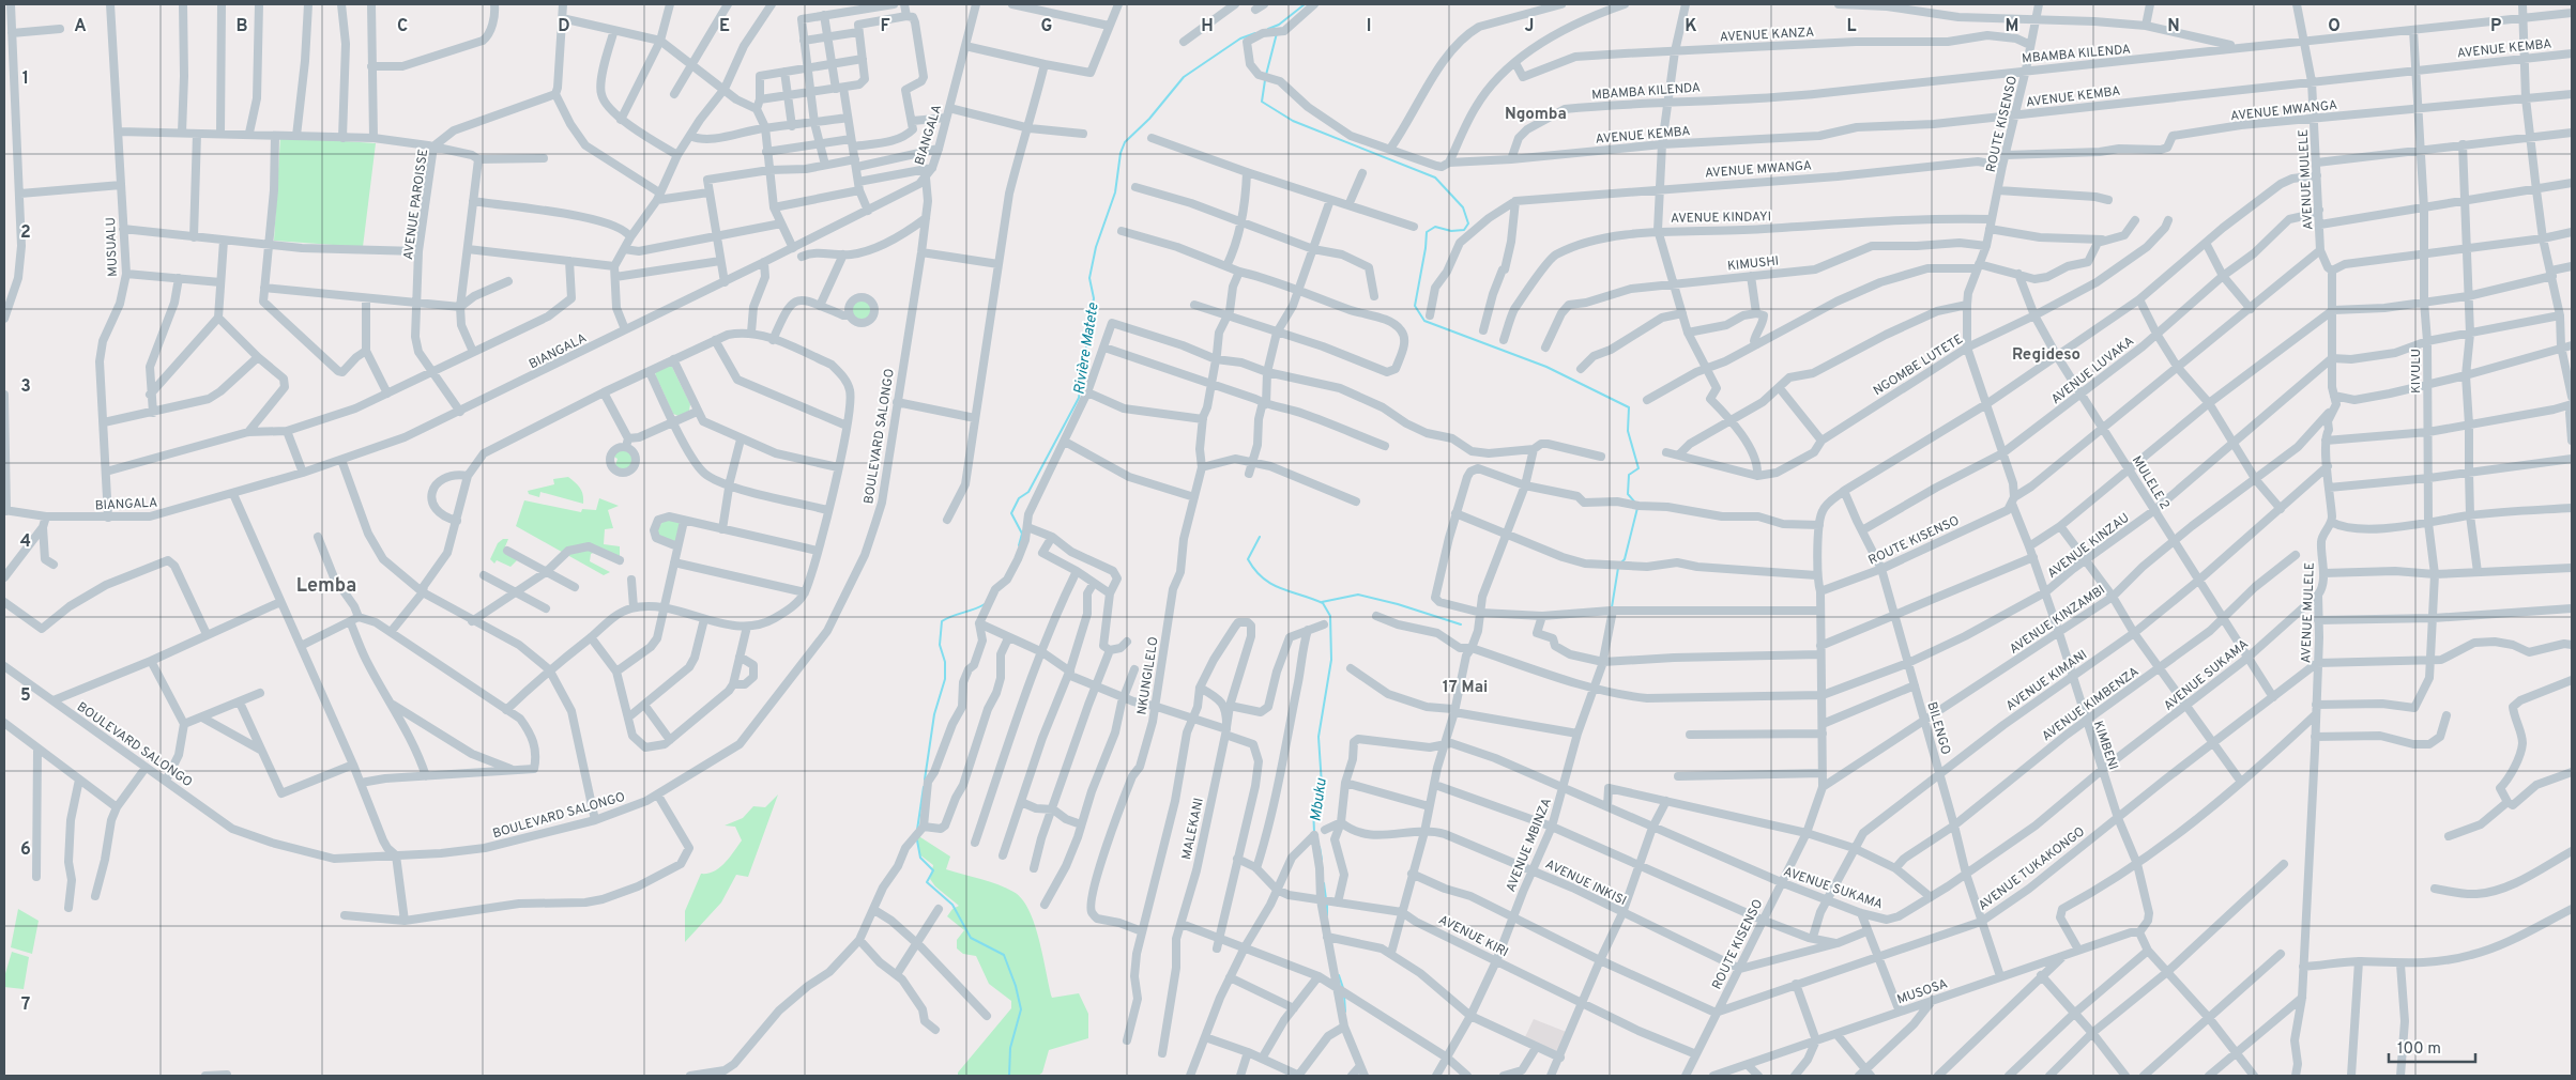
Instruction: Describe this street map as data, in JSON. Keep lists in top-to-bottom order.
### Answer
{
  "streets": {
    "street": [
      "AVENUE KANZA",
      "AVENUE KEMBA",
      "MBAMBA KILENDA",
      "AVENUE MWANGA",
      "ROUTE KISENSO",
      "BIANGALA",
      "AVENUE MULELE",
      "AVENUE PAROISSE",
      "AVENUE KINDAYI",
      "MUSUALU",
      "KIMUSHI",
      "NGOMBE LUTETE",
      "AVENUE LUVAKA",
      "KIVULU",
      "BOULEVARD SALONGO",
      "MULELE 2",
      "AVENUE KINZAU",
      "AVENUE KINZAMBI",
      "AVENUE SUKAMA",
      "NKUNGILELO",
      "AVENUE KIMANI",
      "AVENUE KIMBENZA",
      "BILENGO",
      "KIMBENI",
      "MALEKANI",
      "AVENUE MBINZA",
      "AVENUE TUKAKONGO",
      "AVENUE INKISI",
      "AVENUE KIRI",
      "MUSOSA"
    ]
  },
  "crossings": [
    ["AVENUE KANZA", "ROUTE KISENSO"],
    ["AVENUE KEMBA", "MBAMBA KILENDA"],
    ["AVENUE KEMBA", "ROUTE KISENSO"],
    ["AVENUE KEMBA", "AVENUE MULELE"],
    ["AVENUE KEMBA", "KIVULU"],
    ["MBAMBA KILENDA", "ROUTE KISENSO"],
    ["MBAMBA KILENDA", "AVENUE MULELE"],
    ["MBAMBA KILENDA", "KIVULU"],
    ["AVENUE MWANGA", "ROUTE KISENSO"],
    ["AVENUE MWANGA", "AVENUE MULELE"],
    ["AVENUE MWANGA", "KIVULU"],
    ["ROUTE KISENSO", "AVENUE KINDAYI"],
    ["ROUTE KISENSO", "KIMUSHI"],
    ["ROUTE KISENSO", "NGOMBE LUTETE"],
    ["ROUTE KISENSO", "AVENUE LUVAKA"],
    ["ROUTE KISENSO", "AVENUE KINZAU"],
    ["ROUTE KISENSO", "AVENUE KINZAMBI"],
    ["ROUTE KISENSO", "AVENUE SUKAMA"],
    ["ROUTE KISENSO", "BILENGO"],
    ["ROUTE KISENSO", "KIMBENI"],
    ["ROUTE KISENSO", "AVENUE TUKAKONGO"],
    ["ROUTE KISENSO", "AVENUE INKISI"],
    ["ROUTE KISENSO", "AVENUE KIRI"],
    ["BIANGALA", "AVENUE PAROISSE"],
    ["BIANGALA", "MUSUALU"],
    ["BIANGALA", "BOULEVARD SALONGO"],
    ["AVENUE MULELE", "AVENUE LUVAKA"],
    ["AVENUE MULELE", "KIVULU"],
    ["AVENUE MULELE", "AVENUE KINZAU"],
    ["AVENUE MULELE", "AVENUE KINZAMBI"],
    ["AVENUE MULELE", "AVENUE SUKAMA"],
    ["AVENUE MULELE", "AVENUE KIMANI"],
    ["AVENUE MULELE", "AVENUE TUKAKONGO"],
    ["NGOMBE LUTETE", "MULELE 2"],
    ["AVENUE LUVAKA", "MULELE 2"],
    ["AVENUE LUVAKA", "BILENGO"],
    ["MULELE 2", "AVENUE KINZAU"],
    ["MULELE 2", "AVENUE KINZAMBI"],
    ["MULELE 2", "AVENUE SUKAMA"],
    ["MULELE 2", "AVENUE KIMANI"],
    ["MULELE 2", "AVENUE KIMBENZA"],
    ["MULELE 2", "AVENUE TUKAKONGO"],
    ["AVENUE KINZAU", "BILENGO"],
    ["AVENUE KINZAU", "KIMBENI"],
    ["AVENUE KINZAU", "AVENUE MBINZA"],
    ["AVENUE KINZAMBI", "BILENGO"],
    ["AVENUE KINZAMBI", "KIMBENI"],
    ["AVENUE SUKAMA", "AVENUE KIMANI"],
    ["AVENUE SUKAMA", "BILENGO"],
    ["AVENUE SUKAMA", "KIMBENI"],
    ["AVENUE SUKAMA", "AVENUE MBINZA"],
    ["AVENUE KIMANI", "BILENGO"],
    ["AVENUE KIMANI", "KIMBENI"],
    ["AVENUE KIMBENZA", "BILENGO"],
    ["AVENUE KIMBENZA", "KIMBENI"],
    ["BILENGO", "AVENUE TUKAKONGO"],
    ["BILENGO", "MUSOSA"],
    ["KIMBENI", "AVENUE TUKAKONGO"],
    ["KIMBENI", "MUSOSA"],
    ["AVENUE MBINZA", "AVENUE INKISI"],
    ["AVENUE MBINZA", "AVENUE KIRI"]
  ],
  "districts": [
    "Ngomba",
    "Regideso",
    "Lemba",
    "17 Mai"
  ],
  "water": ["Rivière Matete", "Mbuku"],
  "scale_bar": "100 m",
  "grid": {
    "columns": [
      "A",
      "B",
      "C",
      "D",
      "E",
      "F",
      "G",
      "H",
      "I",
      "J",
      "K",
      "L",
      "M",
      "N",
      "O",
      "P"
    ],
    "rows": [
      "1",
      "2",
      "3",
      "4",
      "5",
      "6",
      "7"
    ]
  }
}
